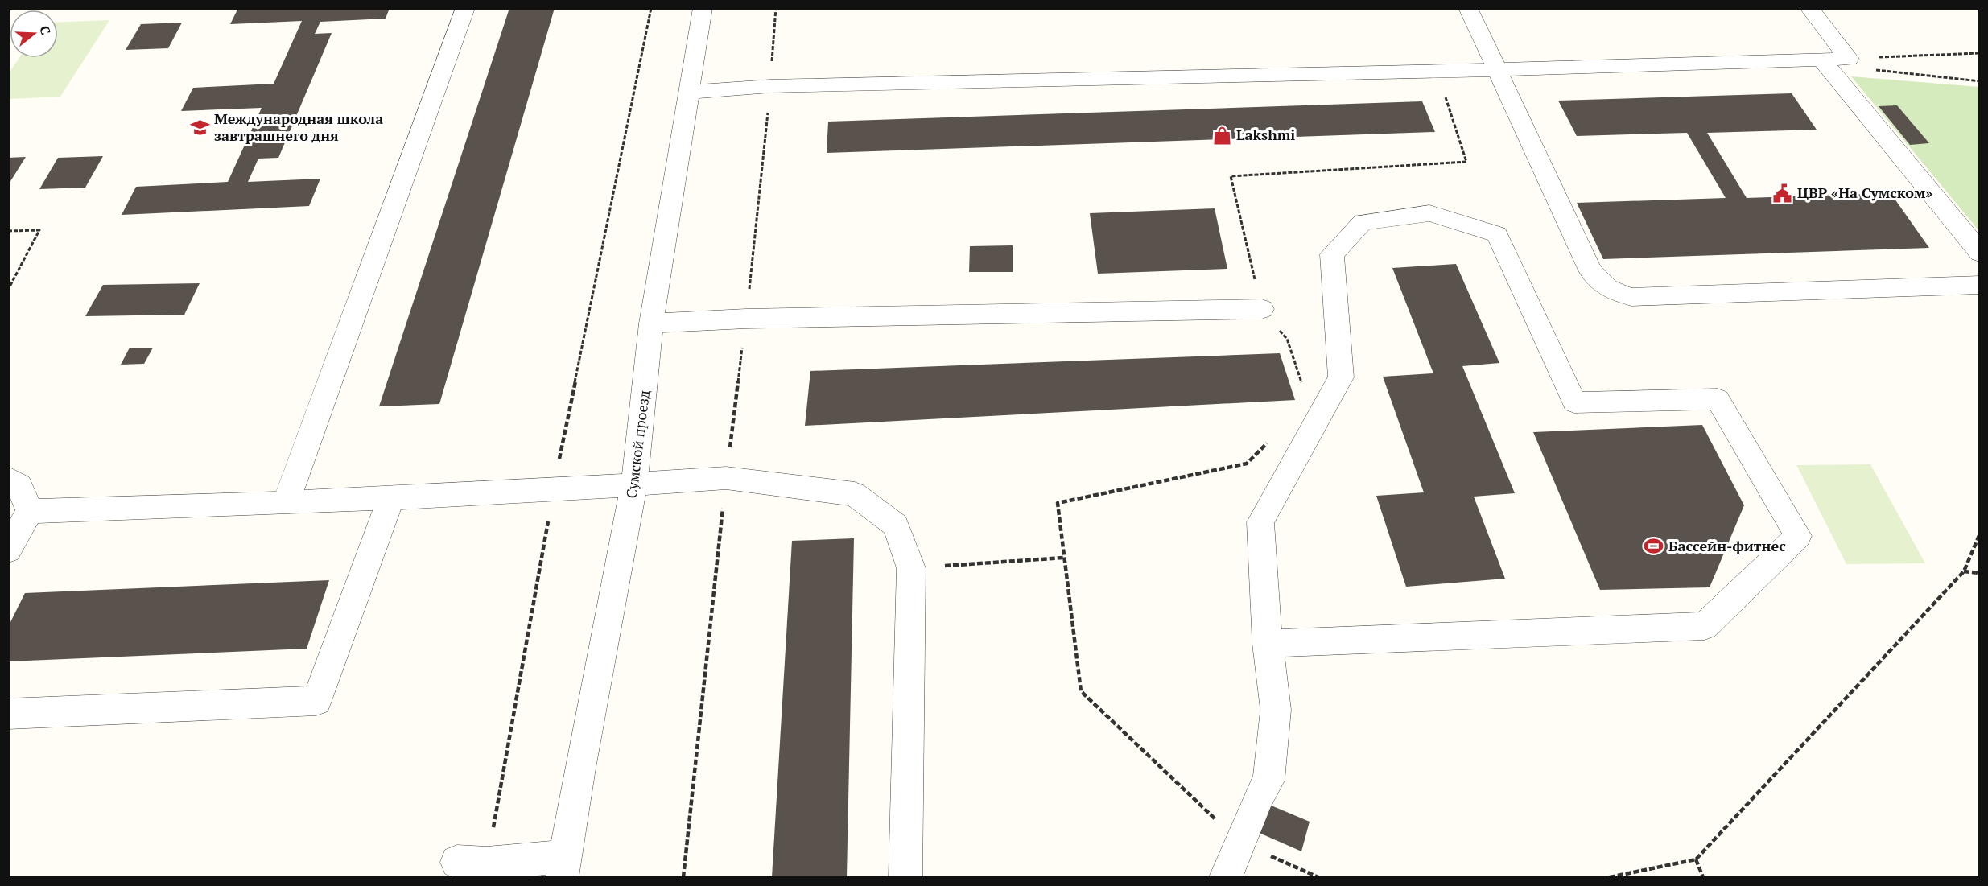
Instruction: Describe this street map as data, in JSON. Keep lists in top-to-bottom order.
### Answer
{
  "streets": {
    "street": ["Сумской проезд"]
  },
  "places": {
    "school or university": ["Международная школа завтрашнего дня"],
    "shop": ["Lakshmi"],
    "public building": ["ЦВР «На Сумском»"],
    "sports": ["Бассейн-фитнес"]
  },
  "north": "right"
}
